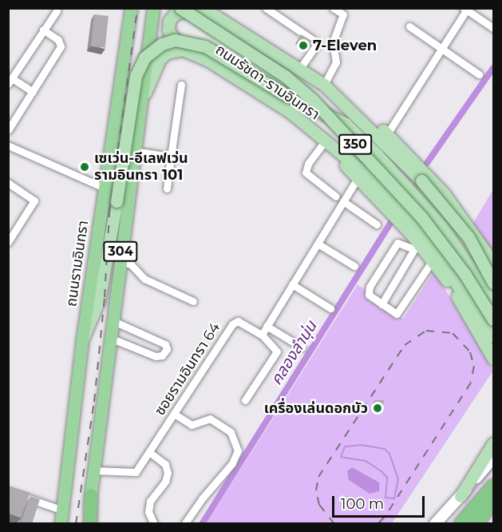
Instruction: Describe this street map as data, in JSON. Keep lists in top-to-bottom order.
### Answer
{
  "streets": {
    "highway": ["304", "ถนนรามอินทรา"],
    "main road": ["ถนนรัชดา-รามอินทรา", "350"],
    "street": ["ซอยรามอินทรา 64"]
  },
  "crossings": [
    ["ถนนรัชดา-รามอินทรา", "ถนนรามอินทรา"],
    ["304", "ซอยรามอินทรา 64"]
  ],
  "water": ["คลองลำนุ่น"],
  "places": ["7-Eleven", "เซเว่น-อีเลฟเว่น รามอินทรา 101", "เครื่องเล่นดอกบัว"],
  "scale_bar": "100 m"
}
